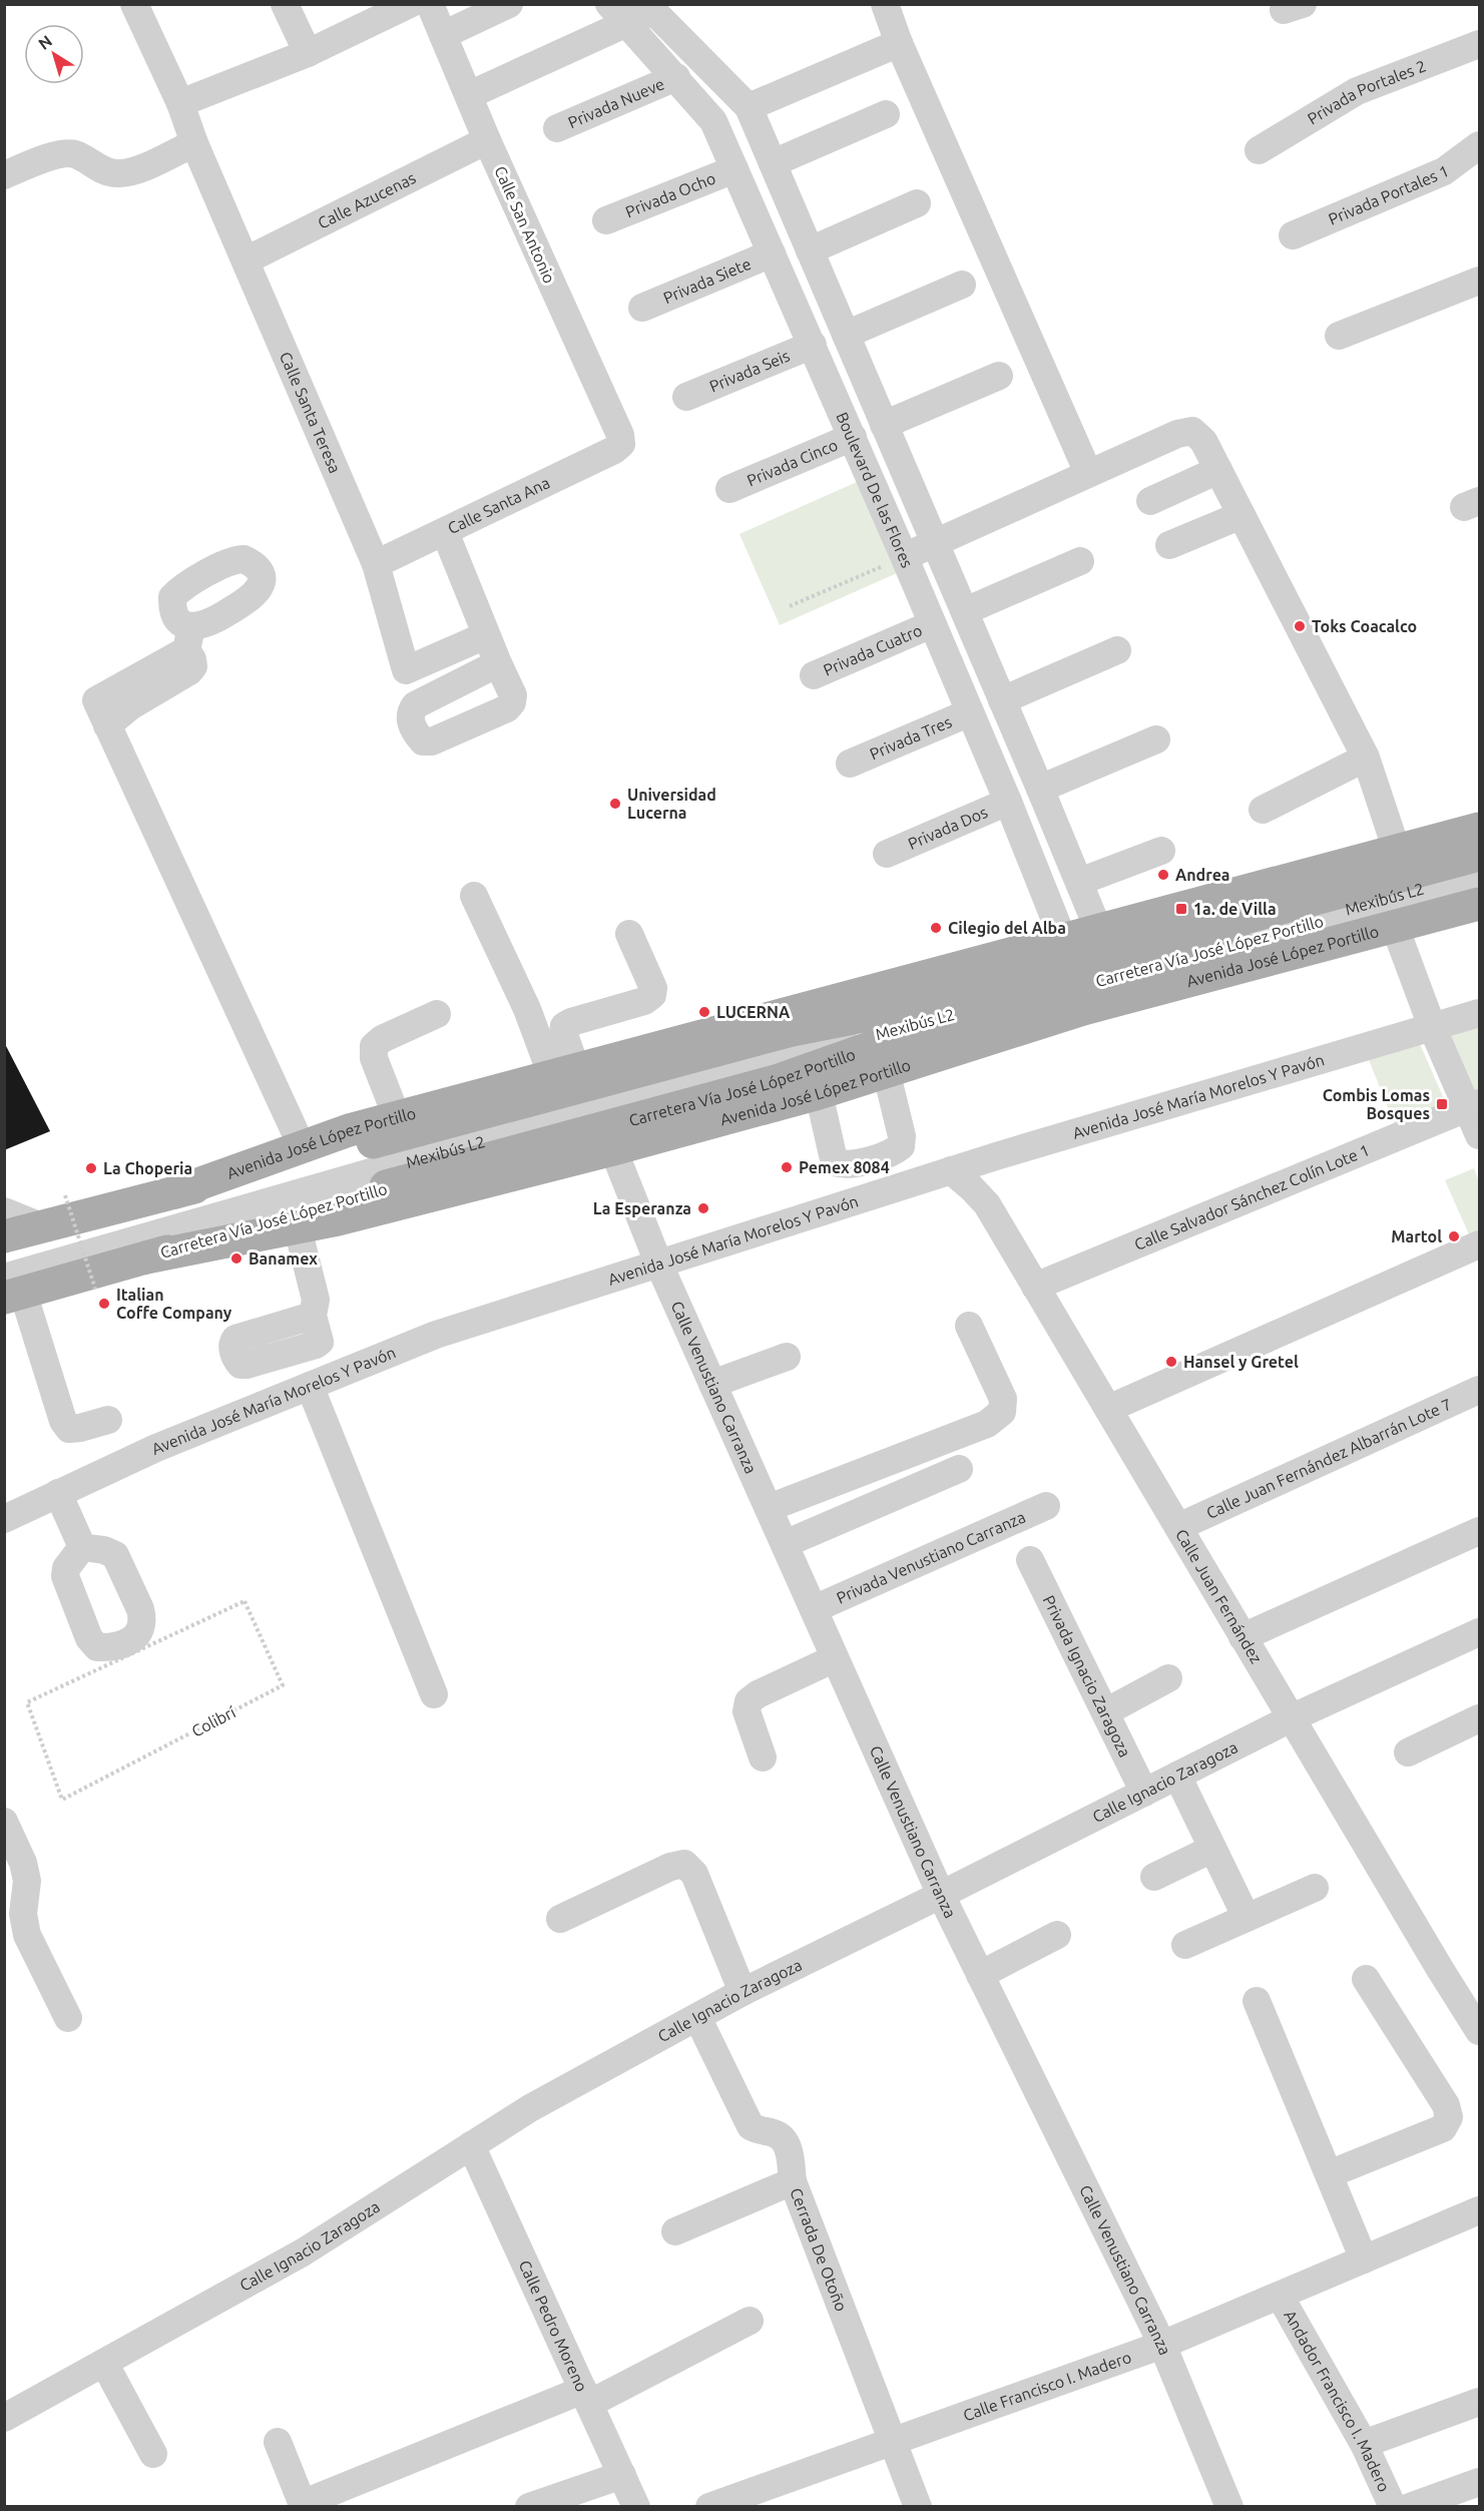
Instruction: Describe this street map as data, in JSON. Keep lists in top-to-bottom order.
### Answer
{
  "streets": {
    "main road": ["Carretera Vía José López Portillo", "Avenida José López Portillo"],
    "street": [
      "Privada Portales 2",
      "Privada Nueve",
      "Privada Portales 1",
      "Privada Ocho",
      "Calle Azucenas",
      "Calle San Antonio",
      "Privada Siete",
      "Privada Seis",
      "Calle Santa Teresa",
      "Privada Cinco",
      "Boulevard De las Flores",
      "Calle Santa Ana",
      "Privada Cuatro",
      "Privada Tres",
      "Privada Dos",
      "Mexibús L2",
      "Avenida José María Morelos Y Pavón",
      "Calle Salvador Sánchez Colín Lote 1",
      "Calle Venustiano Carranza",
      "Calle Juan Fernández Albarrán Lote 7",
      "Privada Venustiano Carranza",
      "Calle Juan Fernández",
      "Privada Ignacio Zaragoza",
      "Calle Ignacio Zaragoza",
      "Cerrada De Otoño",
      "Calle Pedro Moreno",
      "Calle Francisco I. Madero",
      "Andador Francisco I. Madero"
    ],
    "path": ["Colibrí"]
  },
  "crossings": [
    ["Privada Nueve", "Boulevard De las Flores"],
    ["Privada Ocho", "Boulevard De las Flores"],
    ["Calle Azucenas", "Calle San Antonio"],
    ["Calle Azucenas", "Calle Santa Teresa"],
    ["Calle San Antonio", "Calle Santa Ana"],
    ["Privada Siete", "Boulevard De las Flores"],
    ["Privada Seis", "Boulevard De las Flores"],
    ["Calle Santa Teresa", "Calle Santa Ana"],
    ["Privada Cinco", "Boulevard De las Flores"],
    ["Boulevard De las Flores", "Privada Cuatro"],
    ["Boulevard De las Flores", "Privada Tres"],
    ["Boulevard De las Flores", "Privada Dos"],
    ["Boulevard De las Flores", "Mexibús L2"],
    ["Boulevard De las Flores", "Avenida José López Portillo"],
    ["Mexibús L2", "Carretera Vía José López Portillo"],
    ["Mexibús L2", "Avenida José López Portillo"],
    ["Carretera Vía José López Portillo", "Avenida José López Portillo"],
    ["Avenida José López Portillo", "Calle Venustiano Carranza"],
    ["Avenida José María Morelos Y Pavón", "Calle Venustiano Carranza"],
    ["Avenida José María Morelos Y Pavón", "Calle Juan Fernández"],
    ["Calle Salvador Sánchez Colín Lote 1", "Calle Juan Fernández"],
    ["Calle Venustiano Carranza", "Privada Venustiano Carranza"],
    ["Calle Venustiano Carranza", "Calle Ignacio Zaragoza"],
    ["Calle Venustiano Carranza", "Calle Francisco I. Madero"],
    ["Calle Juan Fernández Albarrán Lote 7", "Calle Juan Fernández"],
    ["Calle Juan Fernández", "Calle Ignacio Zaragoza"],
    ["Privada Ignacio Zaragoza", "Calle Ignacio Zaragoza"],
    ["Calle Ignacio Zaragoza", "Cerrada De Otoño"],
    ["Calle Ignacio Zaragoza", "Calle Pedro Moreno"],
    ["Cerrada De Otoño", "Calle Francisco I. Madero"],
    ["Calle Francisco I. Madero", "Andador Francisco I. Madero"]
  ],
  "places": {
    "other": [
      "Toks Coacalco",
      "Universidad Lucerna",
      "Andrea",
      "Cilegio del Alba",
      "LUCERNA",
      "Pemex 8084",
      "La Choperia",
      "La Esperanza",
      "Martol",
      "Banamex",
      "Italian Coffe Company",
      "Hansel y Gretel"
    ],
    "transit": ["1a. de Villa", "Combis Lomas Bosques"]
  },
  "north": "top left"
}
